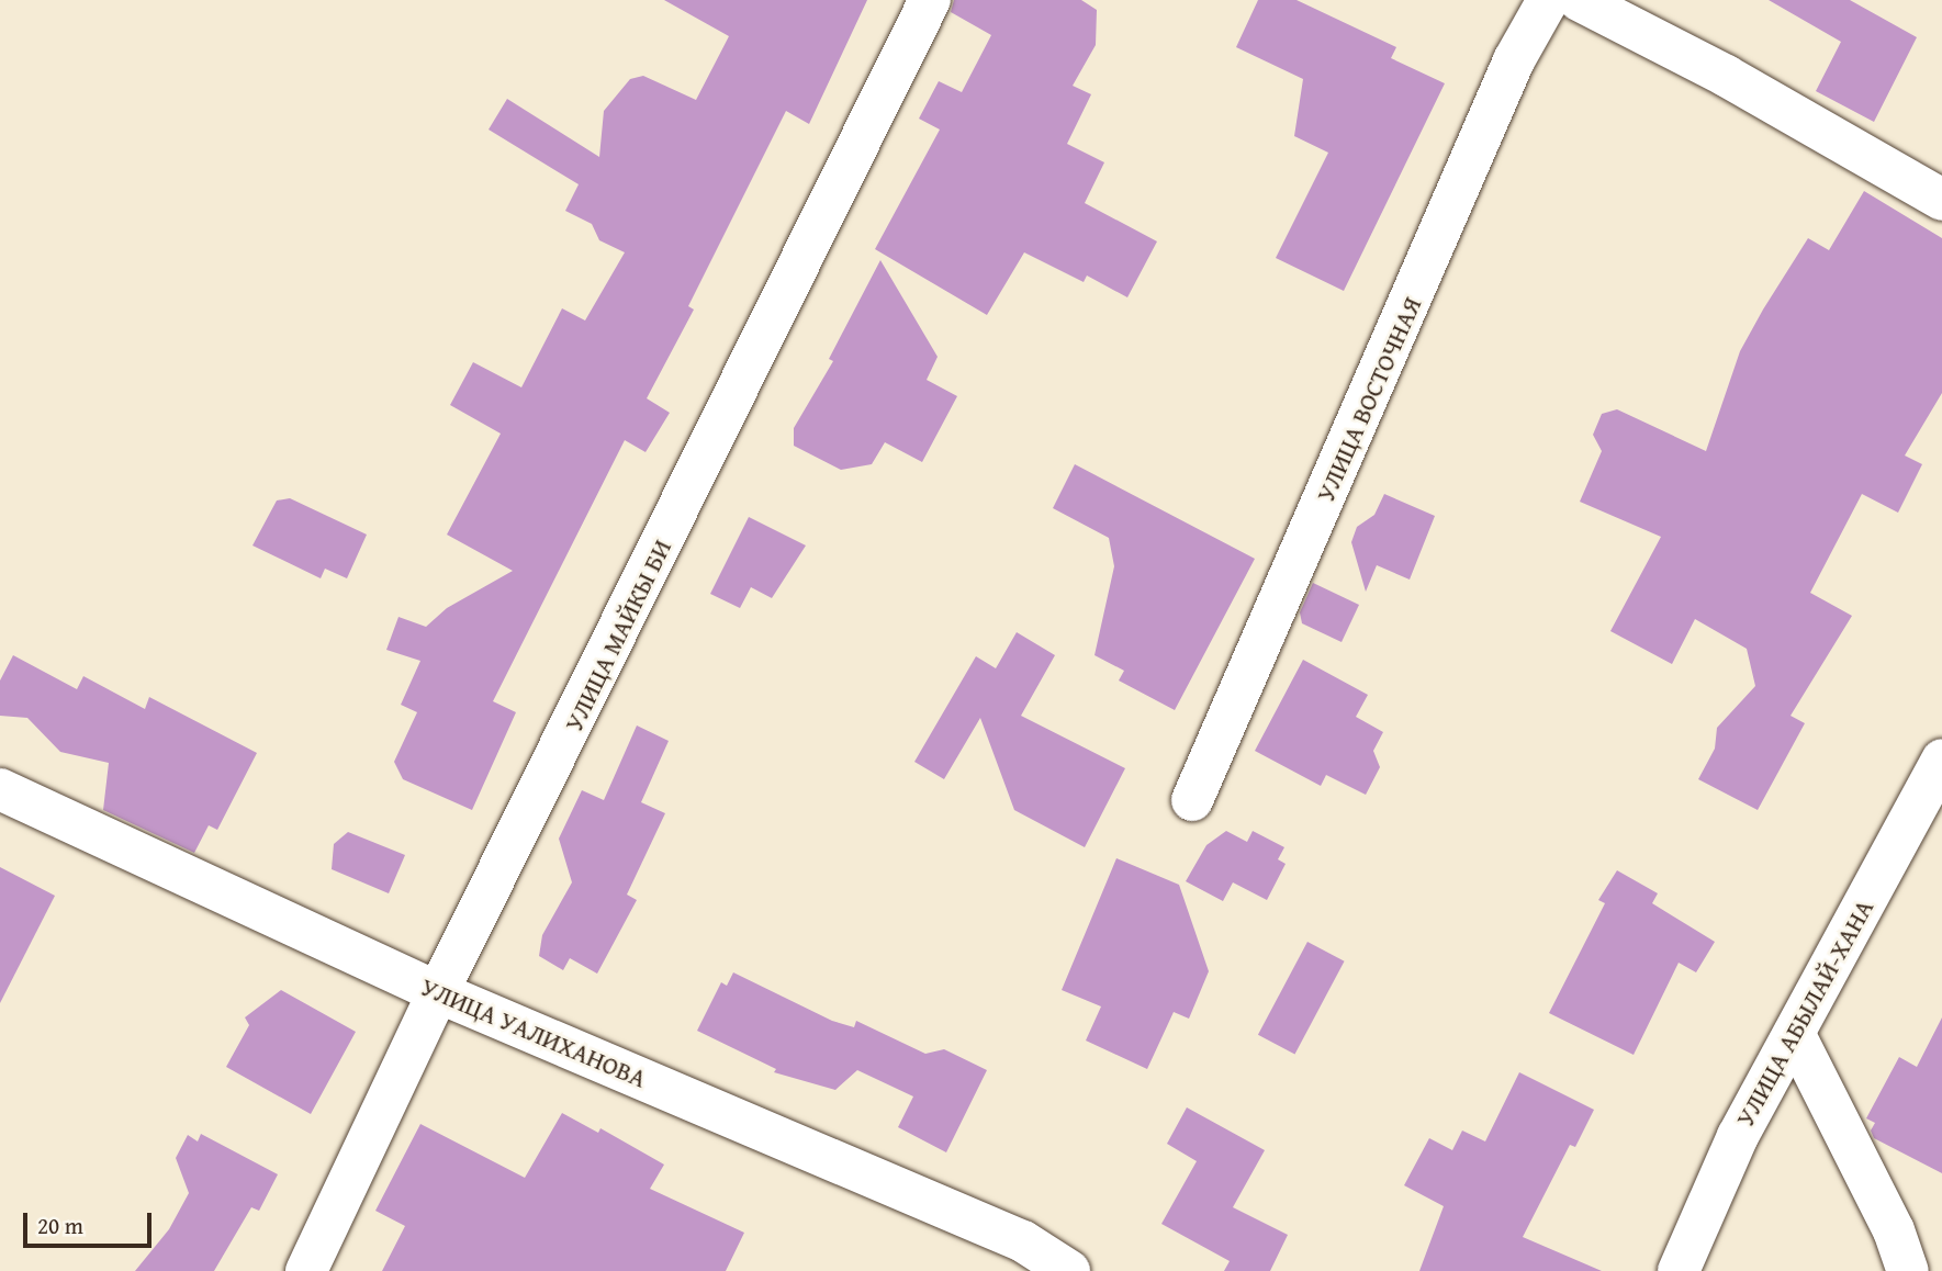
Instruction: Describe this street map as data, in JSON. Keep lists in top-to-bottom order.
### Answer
{
  "streets": {
    "street": [
      "УЛИЦА ВОСТОЧНАЯ",
      "УЛИЦА МАЙКЫ БИ",
      "УЛИЦА АБЫЛАЙ-ХАНА",
      "УЛИЦА УАЛИХАНОВА"
    ]
  },
  "crossings": [
    ["УЛИЦА МАЙКЫ БИ", "УЛИЦА УАЛИХАНОВА"]
  ],
  "scale_bar": "20 m"
}
